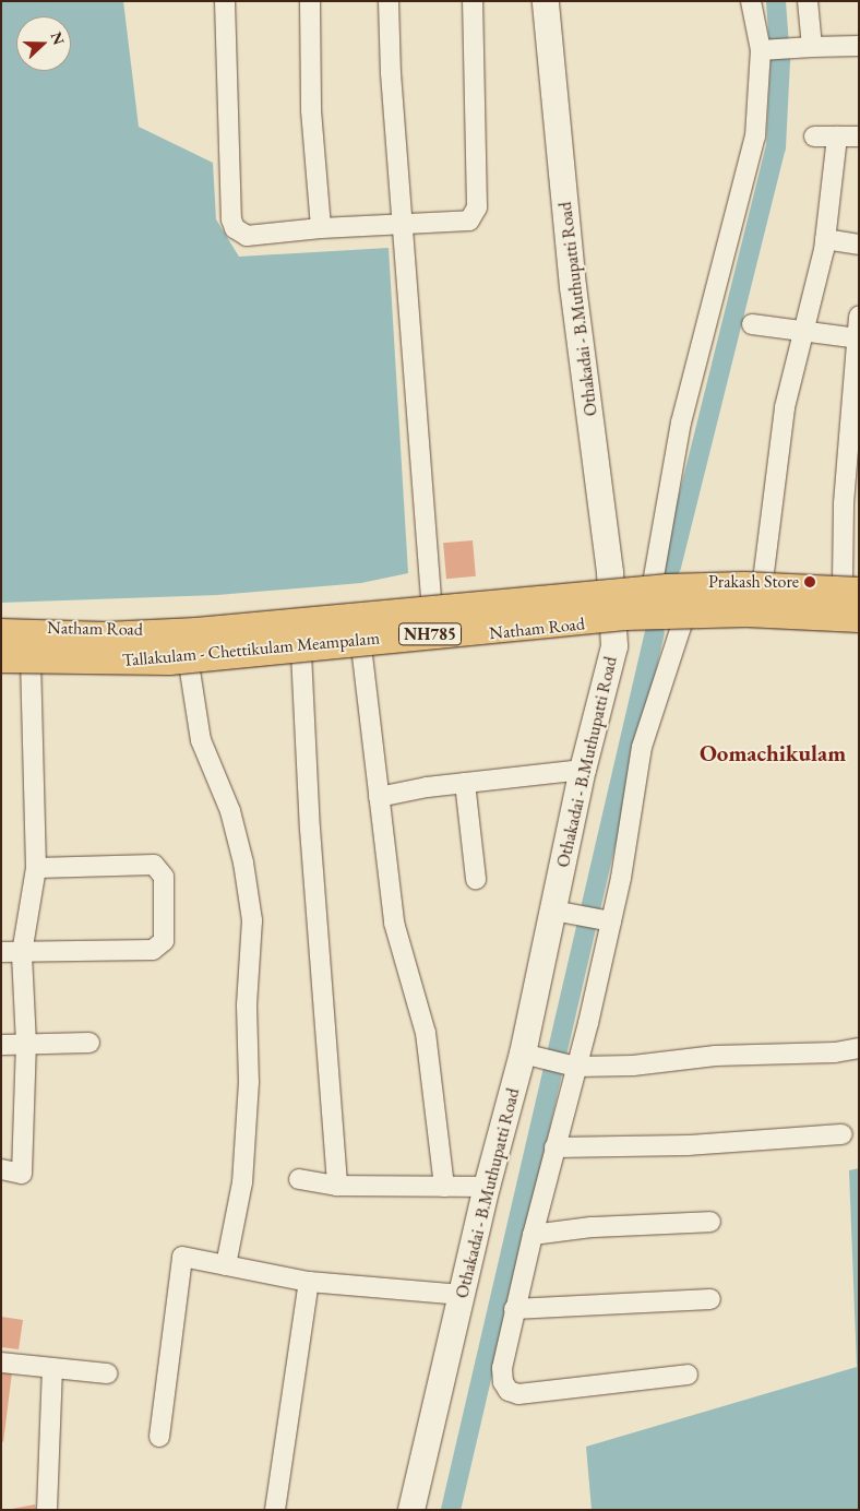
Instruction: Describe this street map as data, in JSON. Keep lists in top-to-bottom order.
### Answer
{
  "streets": {
    "highway": ["NH785", "Tallakulam - Chettikulam Meampalam"],
    "main road": ["Othakadai - B.Muthupatti Road", "Natham Road"]
  },
  "crossings": [
    ["Othakadai - B.Muthupatti Road", "Natham Road"],
    ["Natham Road", "Tallakulam - Chettikulam Meampalam"]
  ],
  "districts": ["Oomachikulam"],
  "places": ["Prakash Store"],
  "north": "right"
}
